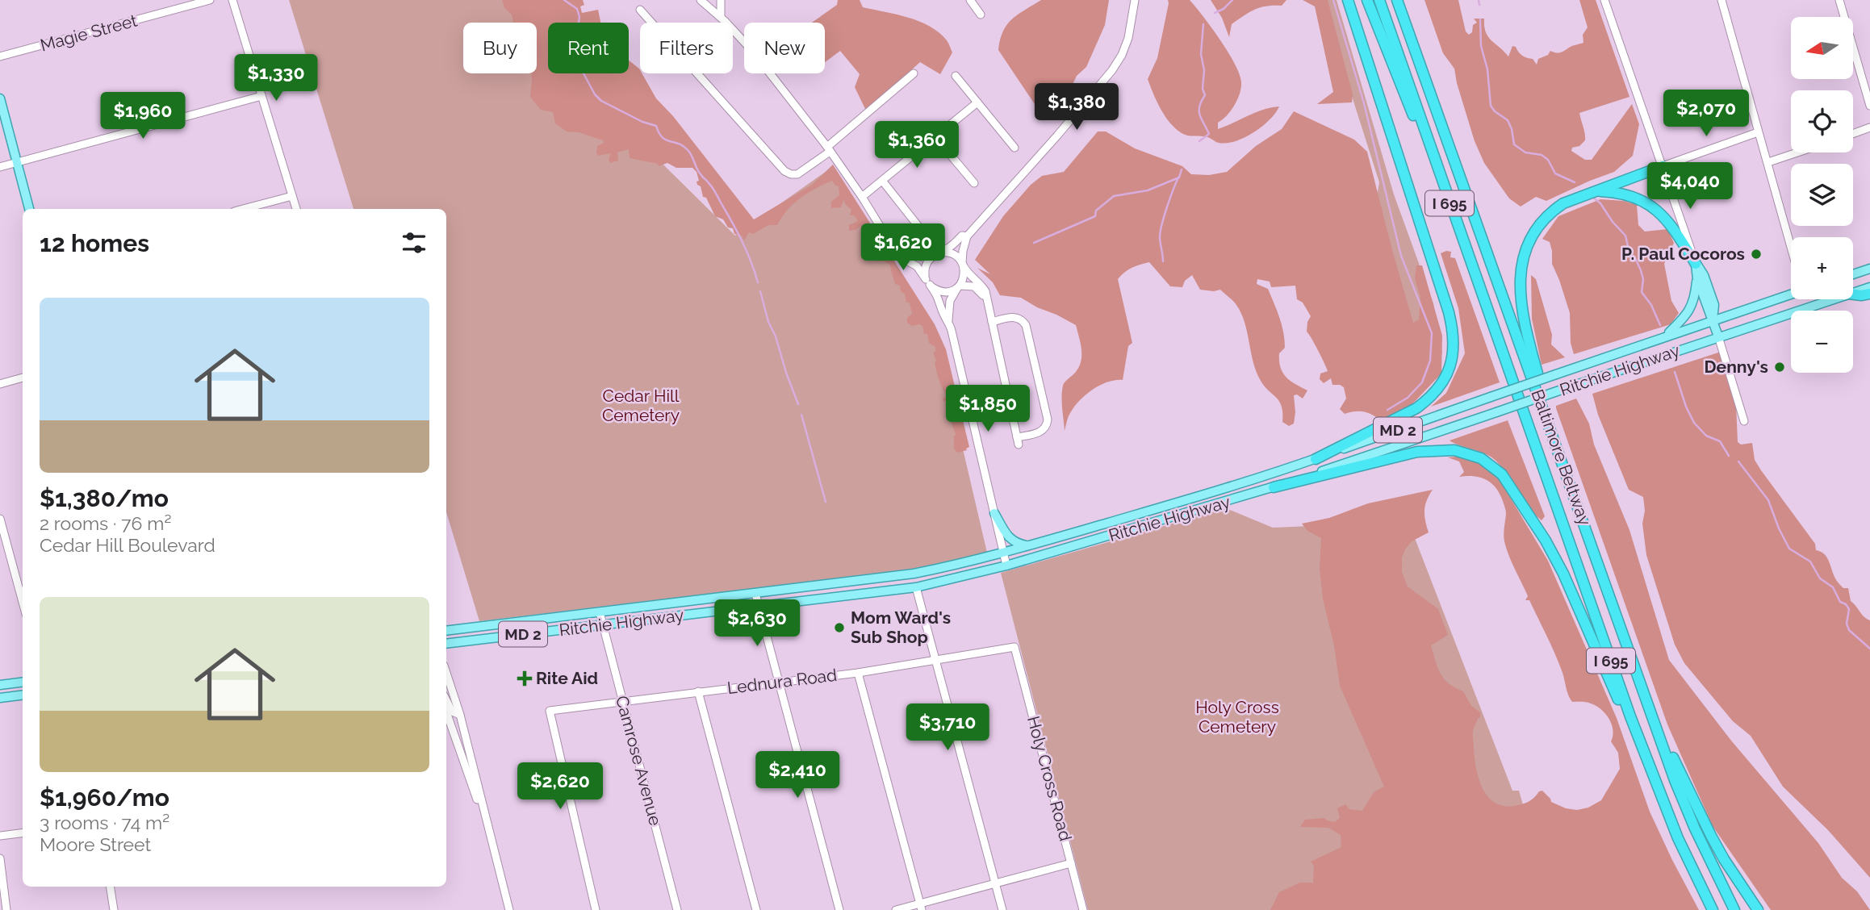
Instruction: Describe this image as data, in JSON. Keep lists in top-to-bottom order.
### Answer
{
  "streets": {
    "highway": ["I 695", "Baltimore Beltway"],
    "main road": ["Ritchie Highway", "MD 2"],
    "street": [
      "Magie Street",
      "Lednura Road",
      "Camrose Avenue",
      "Holy Cross Road"
    ]
  },
  "crossings": [
    ["Ritchie Highway", "Camrose Avenue"],
    ["Lednura Road", "Camrose Avenue"],
    ["Lednura Road", "Holy Cross Road"]
  ],
  "parks": ["Cedar Hill Cemetery", "Holy Cross Cemetery"],
  "places": {
    "other": ["P. Paul Cocoros", "Denny's", "Mom Ward's Sub Shop"],
    "health": ["Rite Aid"]
  },
  "north": "left",
  "page": {
    "map_buttons": ["+", "−"],
    "chip": [
      "Buy",
      "Rent",
      "Filters",
      "New"
    ],
    "price": [
      "$1,330",
      "$1,380",
      "$2,070",
      "$1,960",
      "$1,360",
      "$4,040",
      "$1,620",
      "$1,850",
      "$2,630",
      "$3,710",
      "$2,410",
      "$2,620"
    ],
    "heading": "12 homes",
    "list": [
      {
        "name": "$1,380/mo",
        "note": "2 rooms · 76 m² · Cedar Hill Boulevard"
      },
      {
        "name": "$1,960/mo",
        "note": "3 rooms · 74 m² · Moore Street"
      }
    ]
  }
}
